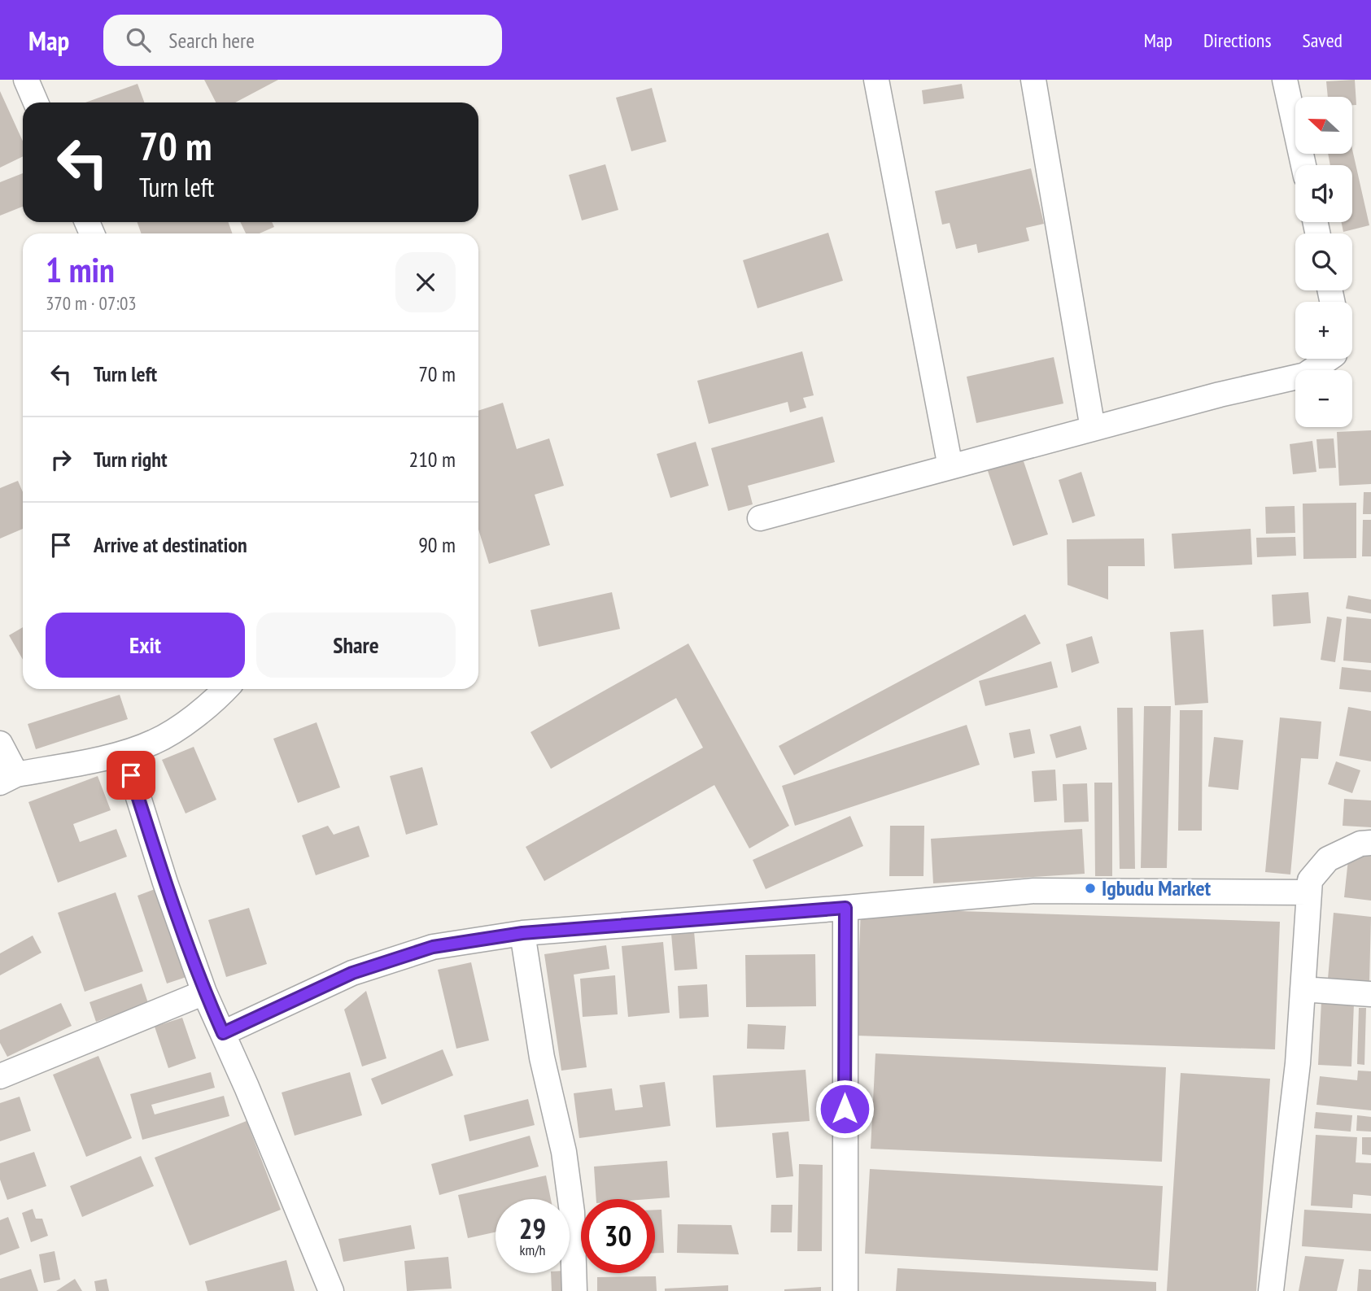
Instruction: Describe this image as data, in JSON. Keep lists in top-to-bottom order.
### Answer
{
  "places": ["Igbudu Market"],
  "north": "left",
  "page": {
    "header": "Map",
    "search": "Search here",
    "nav": ["Map", "Directions", "Saved"],
    "map_buttons": ["+", "−"],
    "turn": ["70 m", "Turn left"],
    "heading": ["1 min", "370 m · 07:03"],
    "list": [
      {
        "name": "Turn left",
        "value": "70 m"
      },
      {
        "name": "Turn right",
        "value": "210 m"
      },
      {
        "name": "Arrive at destination",
        "value": "90 m"
      }
    ],
    "buttons": ["Exit", "Share"],
    "speed": "29 km/h",
    "limit": "30"
  }
}
